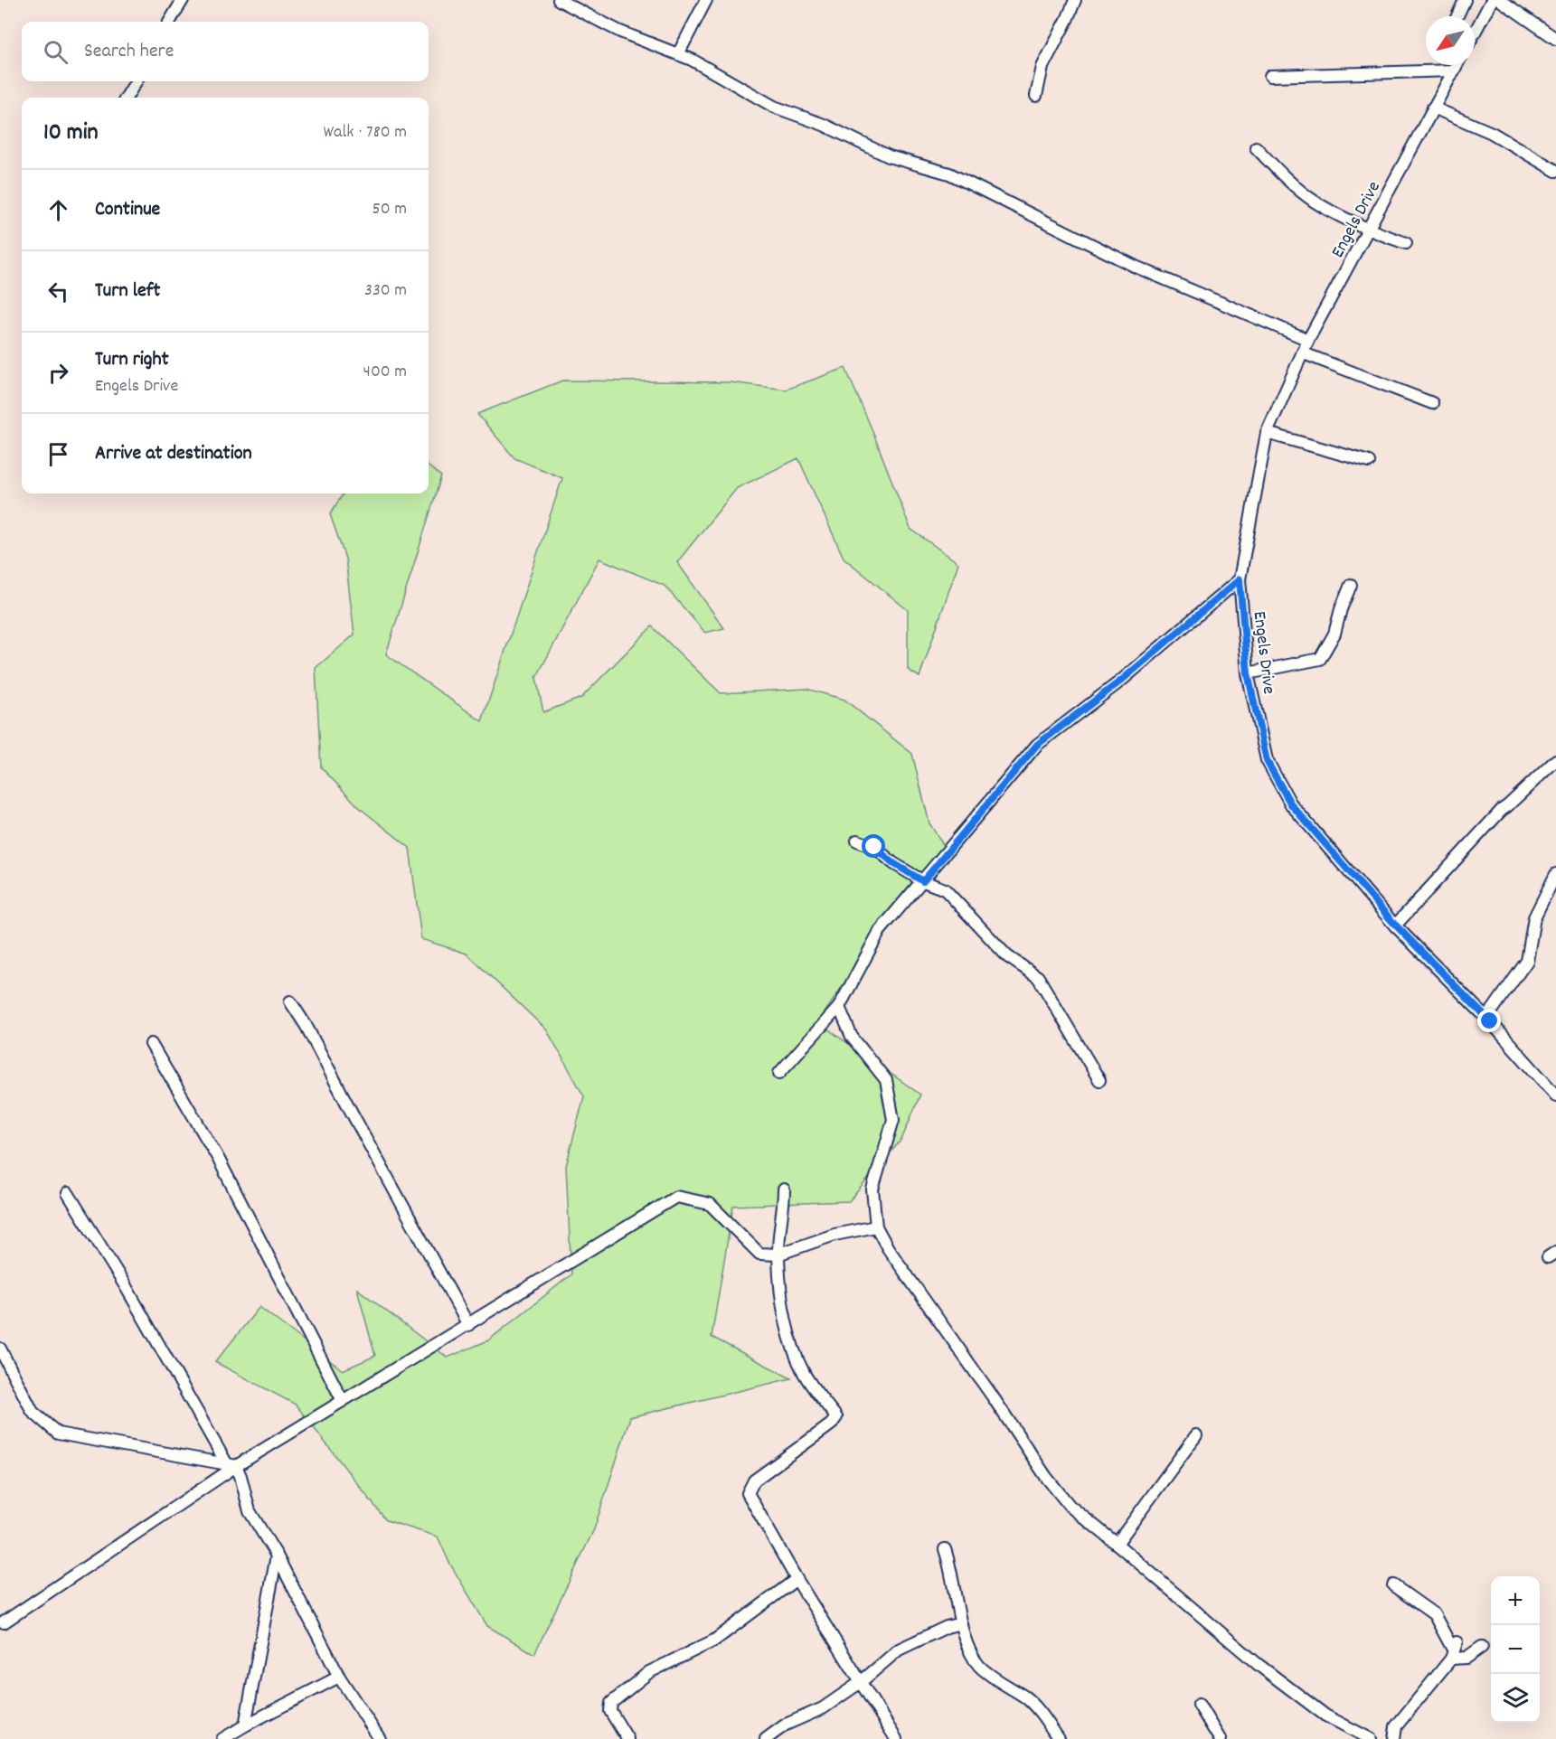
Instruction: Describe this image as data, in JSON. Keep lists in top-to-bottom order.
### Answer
{
  "streets": {
    "street": ["Engels Drive"]
  },
  "north": "bottom left",
  "page": {
    "search": "Search here",
    "heading": ["10 min", "Walk · 780 m"],
    "list": [
      ["Continue", "50 m"],
      ["Turn left", "330 m"],
      ["Turn right", "Engels Drive", "400 m"],
      "Arrive at destination"
    ],
    "map_buttons": ["+", "−"]
  }
}
